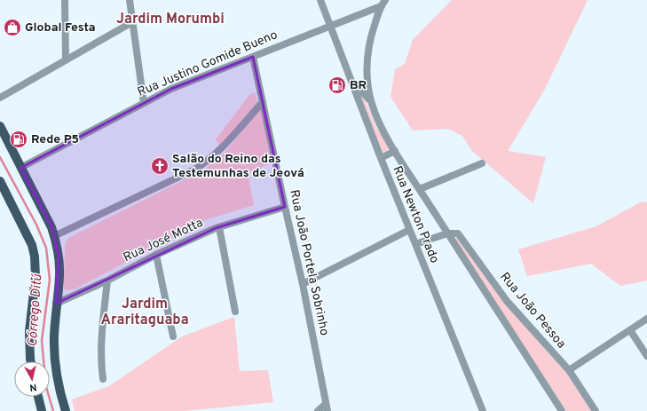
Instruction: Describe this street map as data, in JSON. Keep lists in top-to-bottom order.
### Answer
{
  "streets": {
    "street": [
      "Rua Justino Gomide Bueno",
      "Rua Newton Prado",
      "Rua José Motta",
      "Rua João Portela Sobrinho",
      "Rua João Pessoa"
    ]
  },
  "crossings": [
    ["Rua Justino Gomide Bueno", "Rua Newton Prado"],
    ["Rua Justino Gomide Bueno", "Rua João Portela Sobrinho"],
    ["Rua José Motta", "Rua João Portela Sobrinho"]
  ],
  "districts": ["Jardim Morumbi", "Jardim Araritaguaba"],
  "water": ["Córrego Ditú"],
  "places": {
    "shop": ["Global Festa"],
    "fuel station": ["BR", "Rede P5"],
    "church": ["Salão do Reino das Testemunhas de Jeová"]
  },
  "north": "bottom"
}
